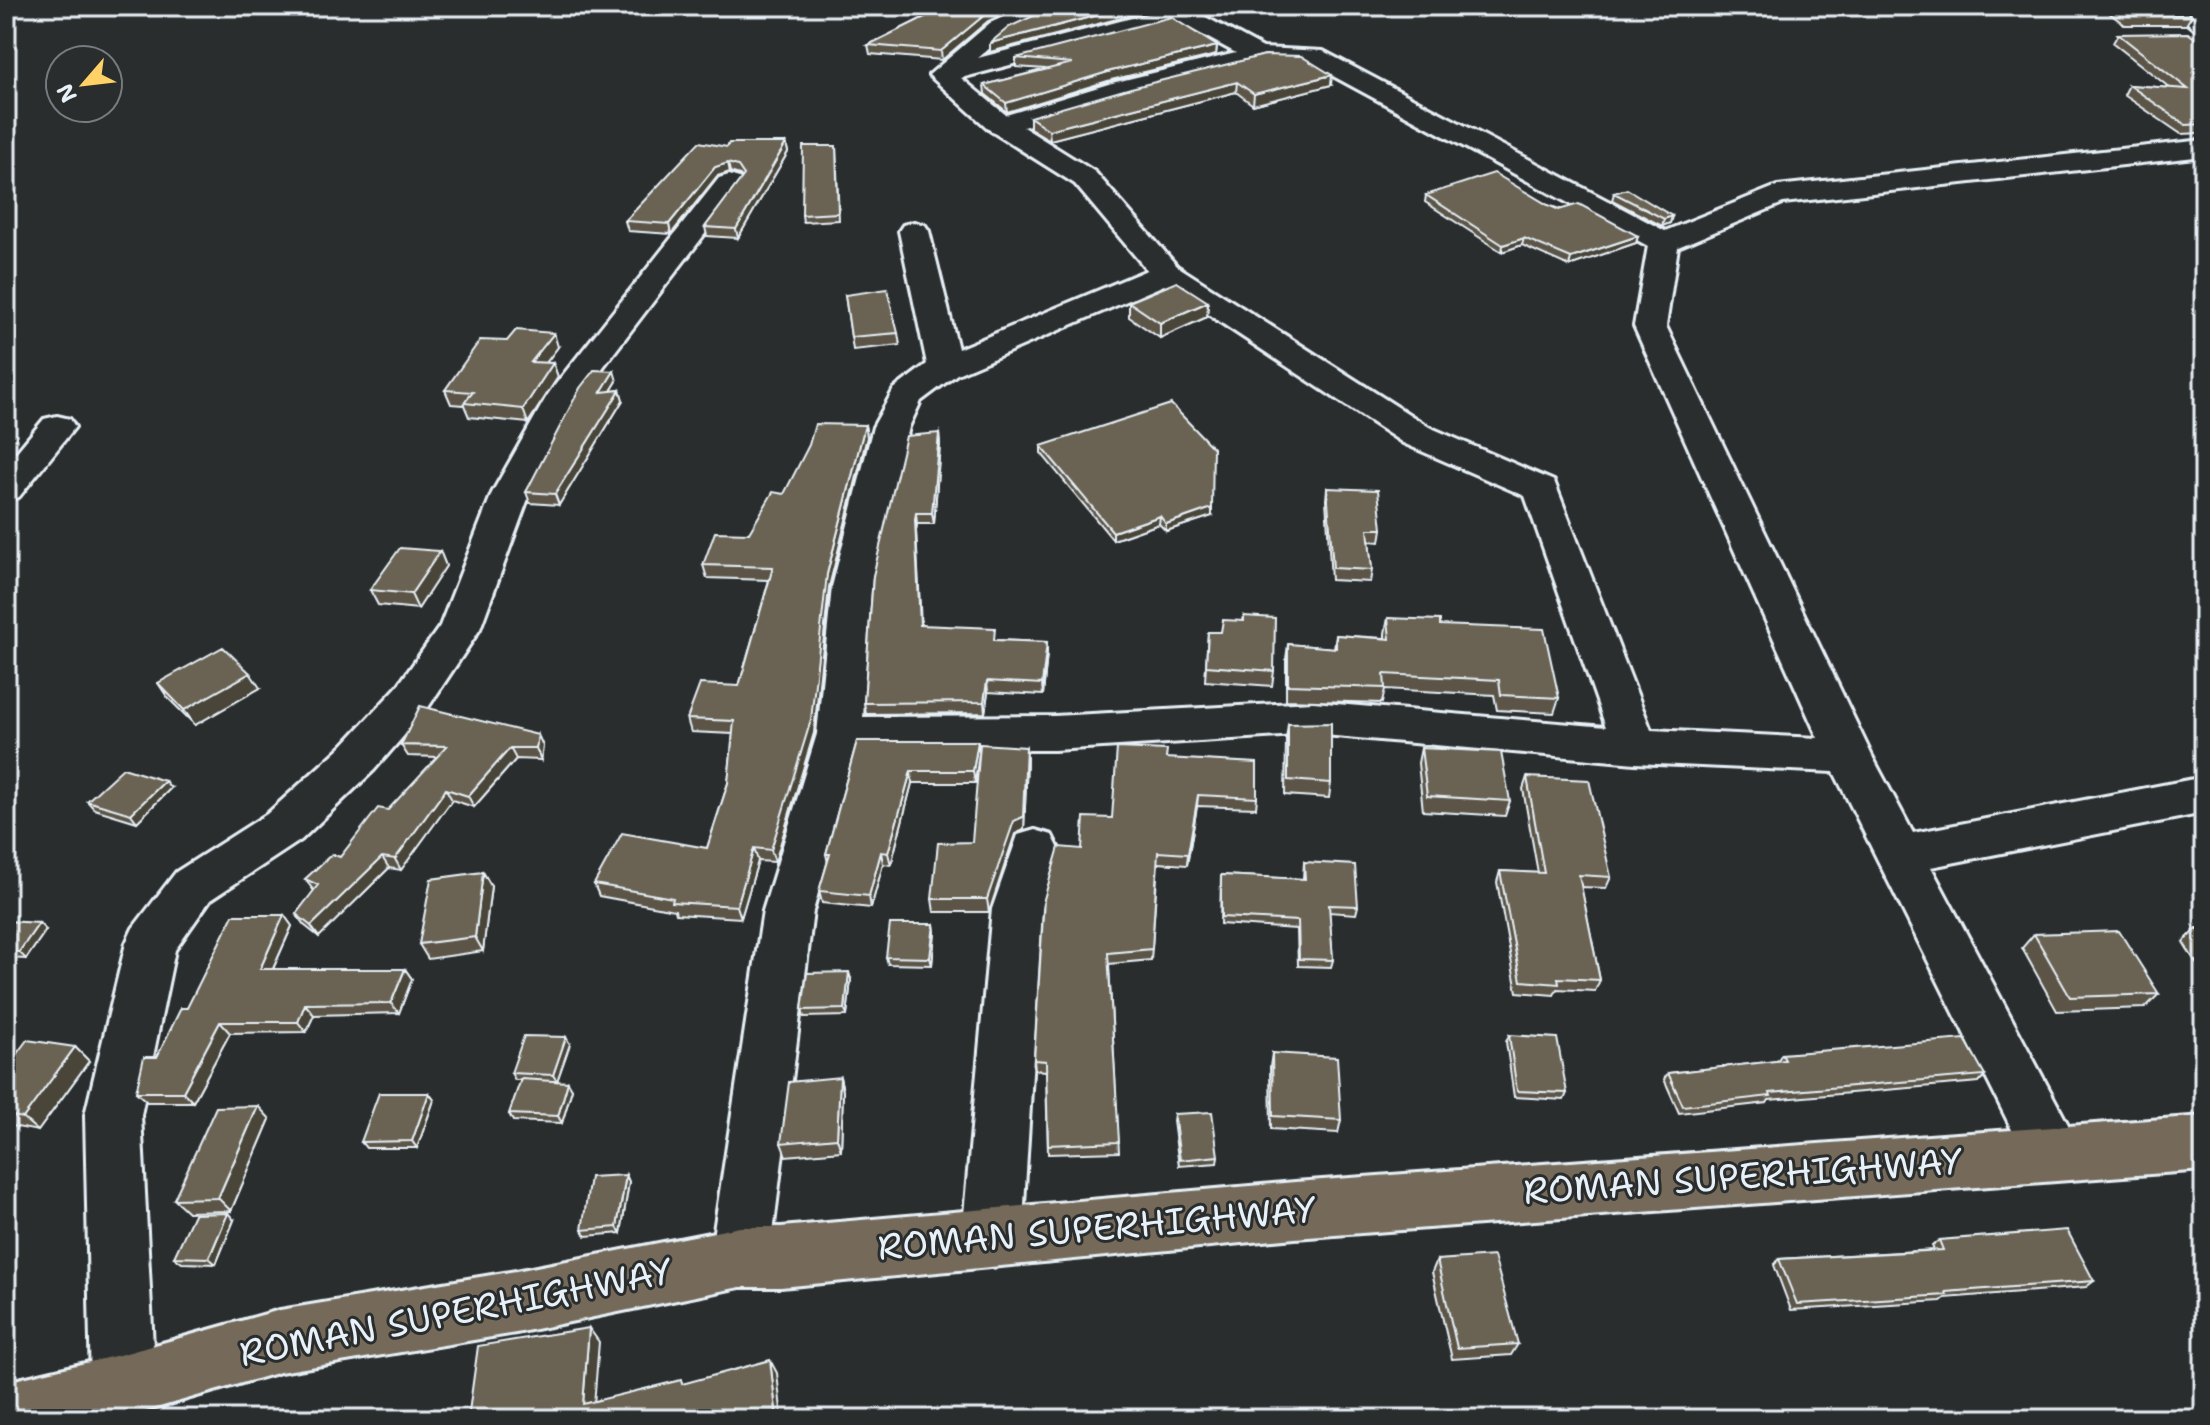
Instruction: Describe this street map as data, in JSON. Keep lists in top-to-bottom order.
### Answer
{
  "streets": {
    "main road": ["ROMAN SUPERHIGHWAY"]
  },
  "north": "bottom left"
}
